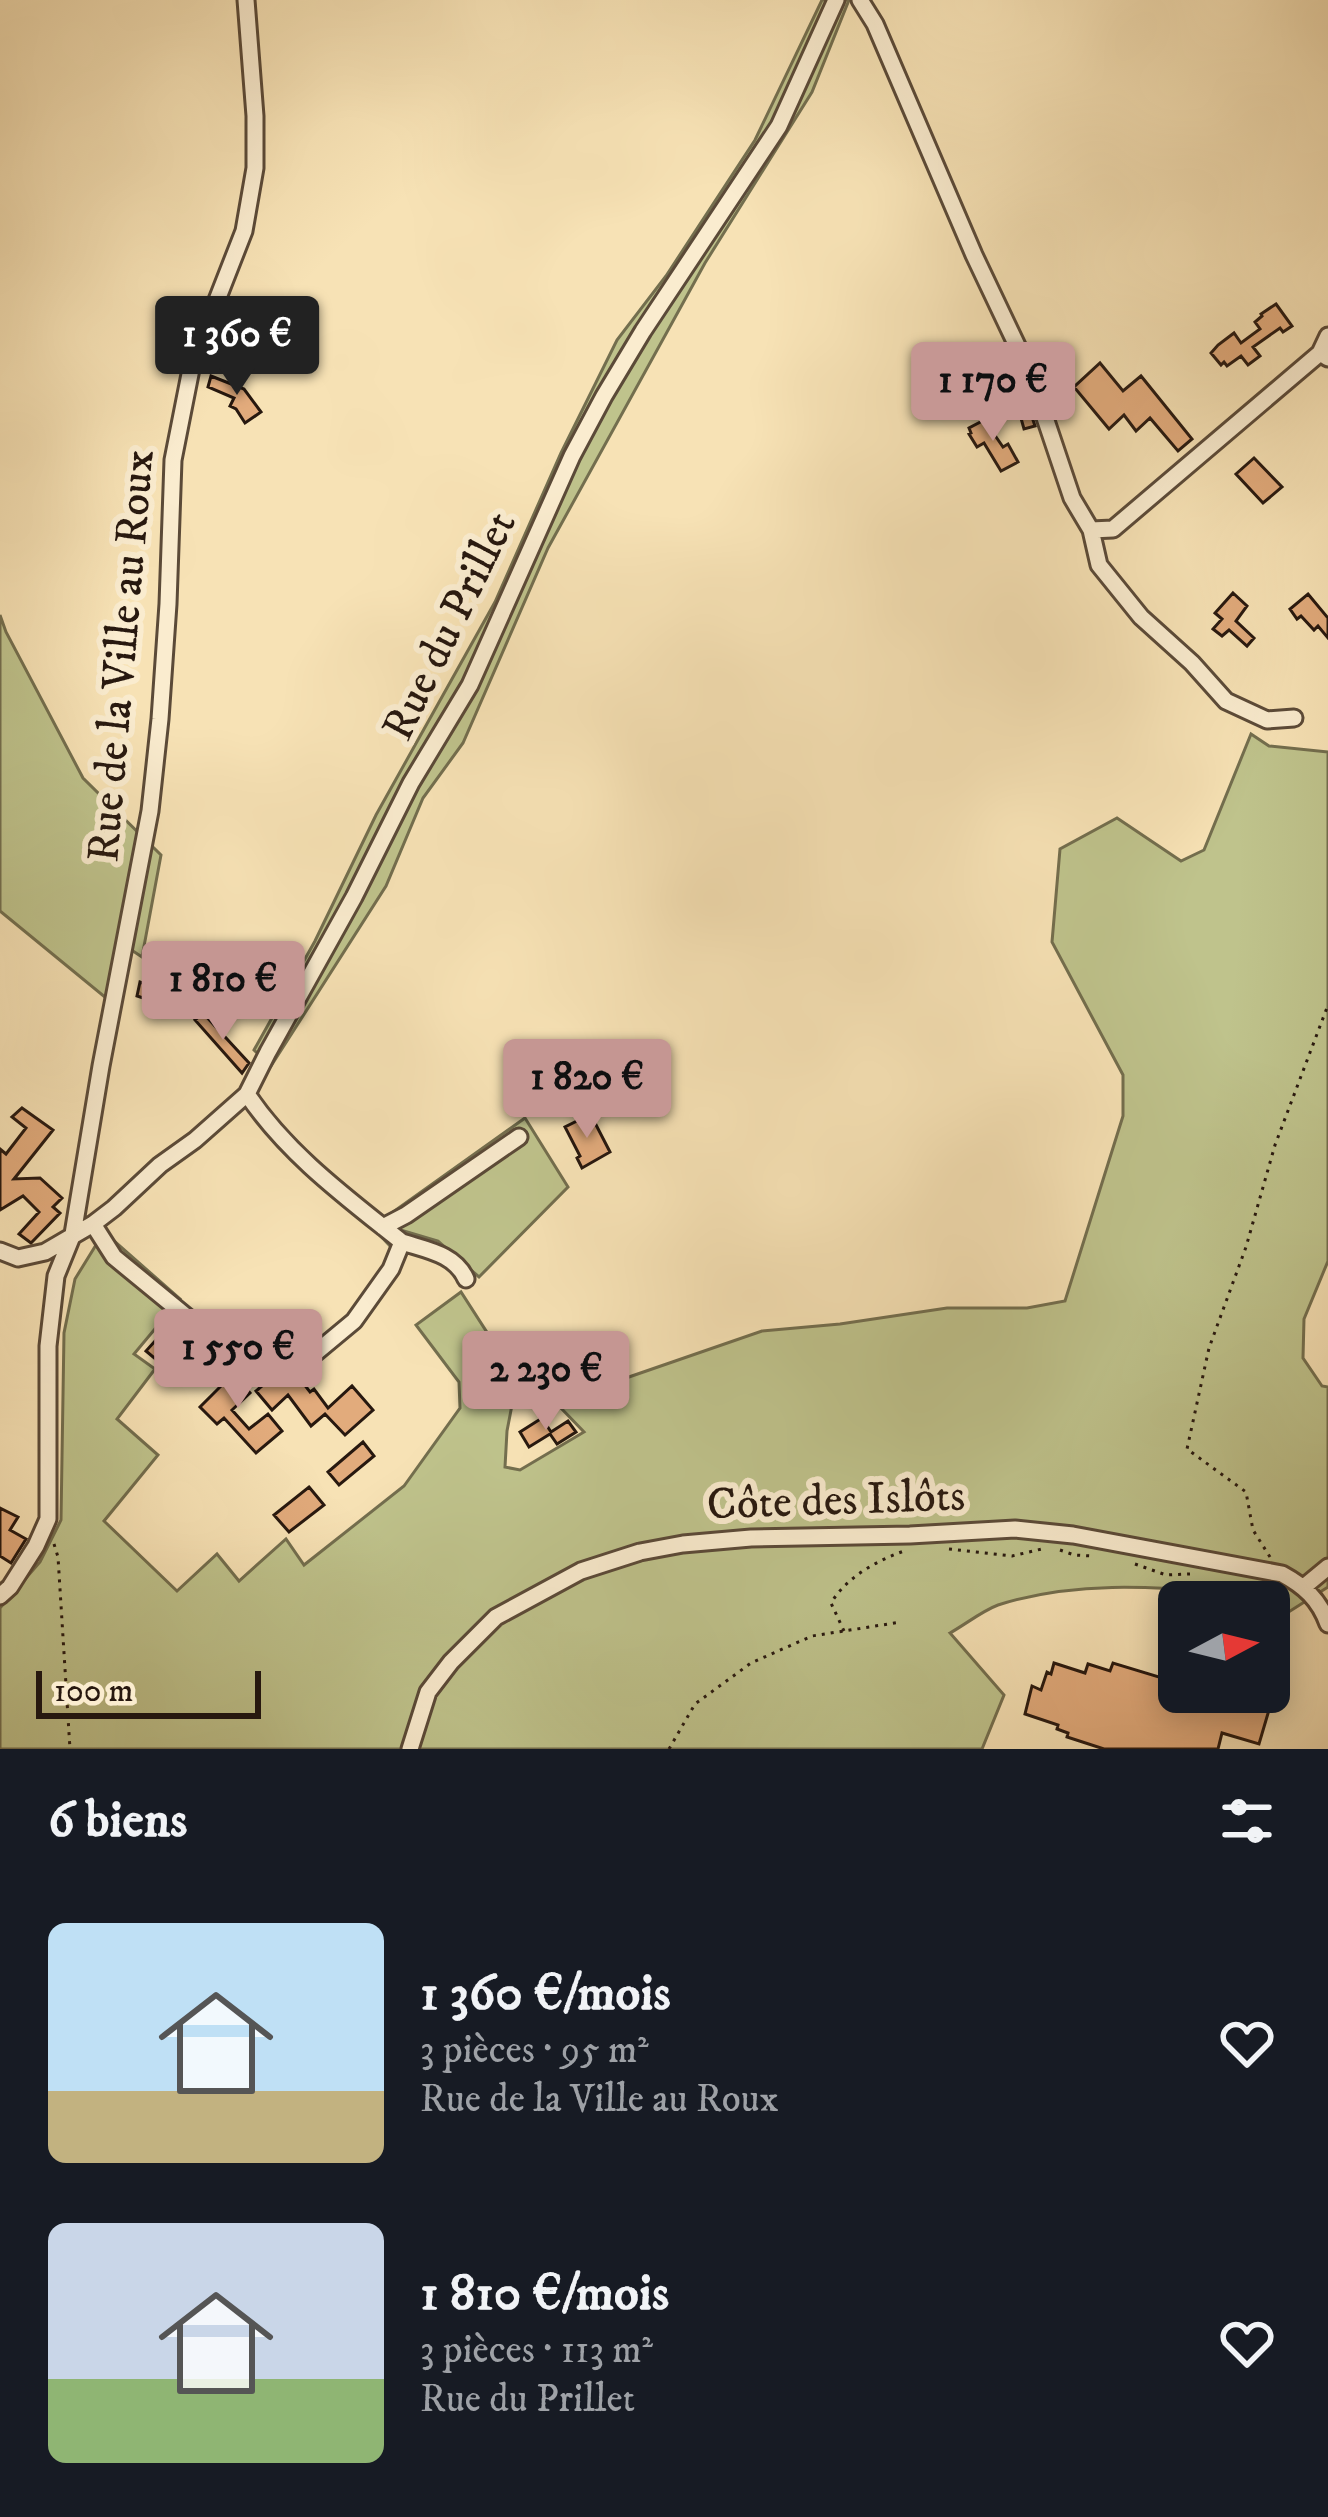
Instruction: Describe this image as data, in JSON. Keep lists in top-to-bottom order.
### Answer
{
  "streets": {
    "street": ["Rue du Prillet", "Rue de la Ville au Roux", "Côte des Islôts"]
  },
  "crossings": [
    ["Rue du Prillet", "Rue de la Ville au Roux"]
  ],
  "scale_bar": "100 m",
  "north": "right",
  "page": {
    "price": [
      "1 360 €",
      "1 170 €",
      "1 810 €",
      "1 820 €",
      "1 550 €",
      "2 230 €"
    ],
    "scale": "100 m",
    "heading": "6 biens",
    "list": [
      {
        "name": "1 360 €/mois",
        "note": "3 pièces · 95 m² · Rue de la Ville au Roux"
      },
      {
        "name": "1 810 €/mois",
        "note": "3 pièces · 113 m² · Rue du Prillet"
      }
    ]
  }
}
